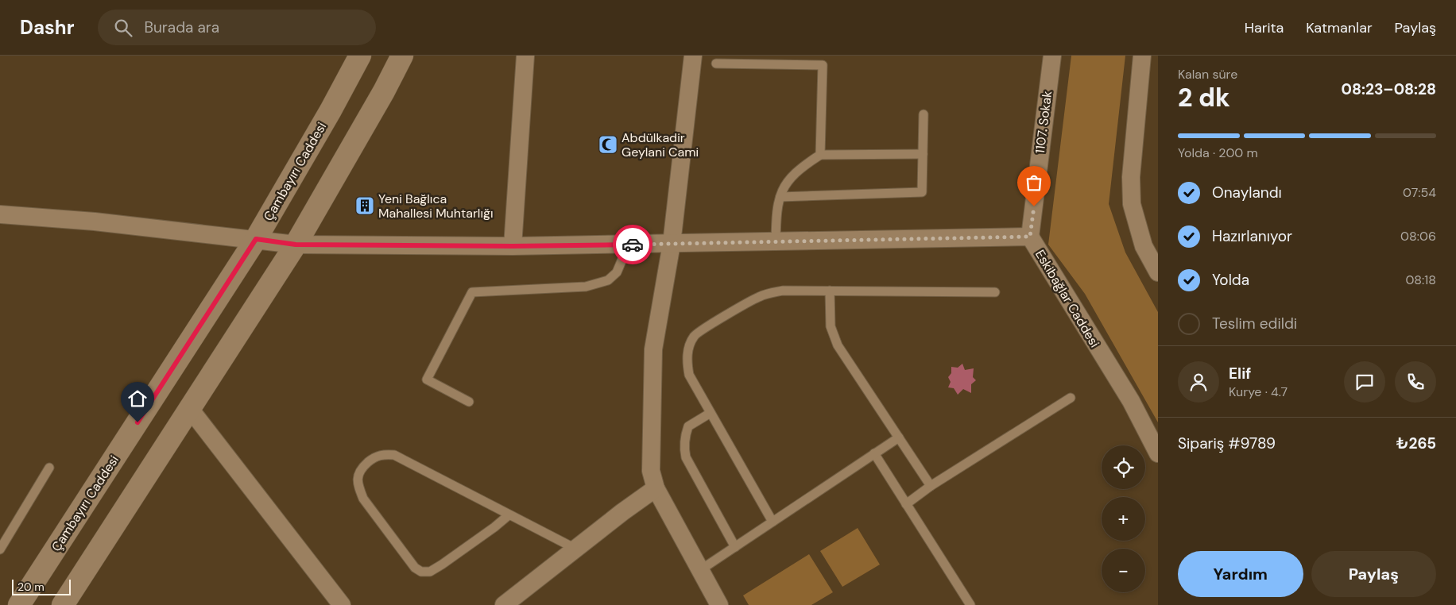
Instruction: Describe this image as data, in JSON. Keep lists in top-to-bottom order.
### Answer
{
  "streets": {
    "main road": ["Çambayırı Caddesi"],
    "street": ["1107. Sokak", "Eskibağlar Caddesi"]
  },
  "crossings": [
    ["1107. Sokak", "Eskibağlar Caddesi"],
    ["Çambayırı Caddesi", "Eskibağlar Caddesi"]
  ],
  "places": {
    "mosque": ["Abdülkadir Geylani Cami"],
    "building": ["Yeni Bağlıca Mahallesi Muhtarlığı"]
  },
  "scale_bar": "20 m",
  "page": {
    "header": "Dashr",
    "search": "Burada ara",
    "nav": ["Harita", "Katmanlar", "Paylaş"],
    "heading": ["2 dk", "Kalan süre", "08:23–08:28"],
    "panel": [
      "Elif",
      "Kurye · 4.7",
      "Sipariş #9789",
      "₺265"
    ],
    "bar": "Yolda · 200 m",
    "list": [
      ["Onaylandı", "07:54"],
      ["Hazırlanıyor", "08:06"],
      ["Yolda", "08:18"],
      "Teslim edildi"
    ],
    "map_buttons": ["+", "−"],
    "buttons": ["Yardım", "Paylaş"],
    "scale": "20 m"
  }
}
